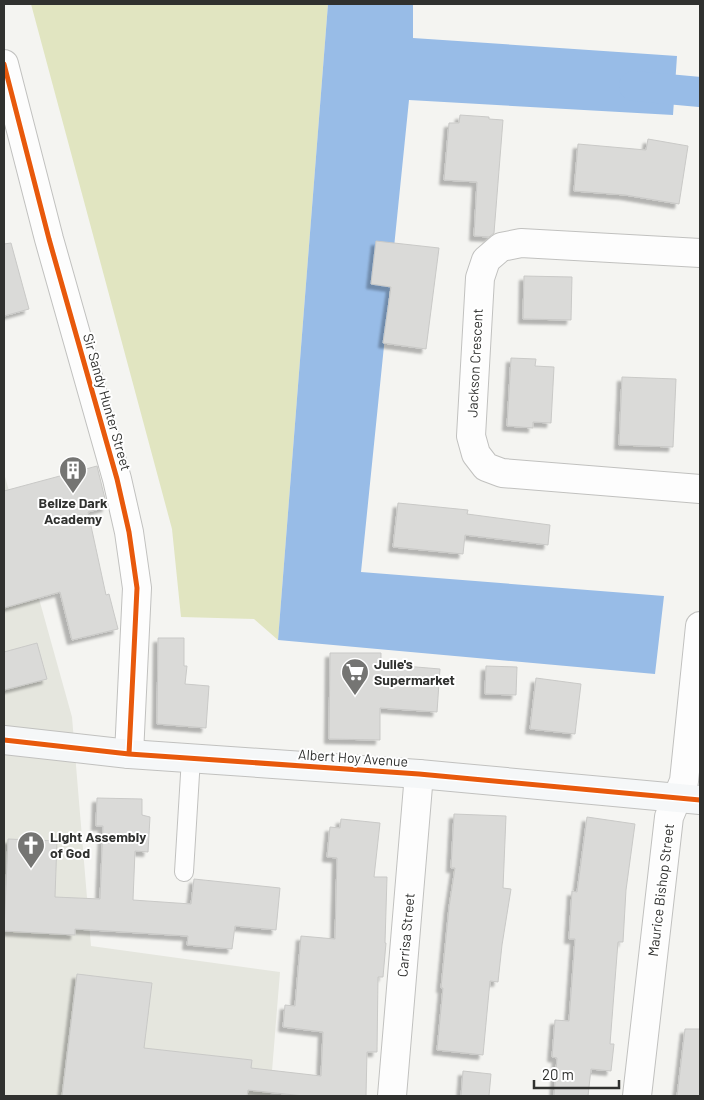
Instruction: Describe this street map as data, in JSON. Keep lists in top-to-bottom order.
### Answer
{
  "streets": {
    "street": [
      "Jackson Crescent",
      "Sir Sandy Hunter Street",
      "Albert Hoy Avenue",
      "Maurice Bishop Street",
      "Carrisa Street"
    ]
  },
  "crossings": [
    ["Sir Sandy Hunter Street", "Albert Hoy Avenue"],
    ["Albert Hoy Avenue", "Maurice Bishop Street"],
    ["Albert Hoy Avenue", "Carrisa Street"]
  ],
  "places": {
    "building": ["Belize Dark Academy"],
    "supermarket": ["Julie's Supermarket"],
    "church": ["Light Assembly of God"]
  },
  "scale_bar": "20 m"
}
